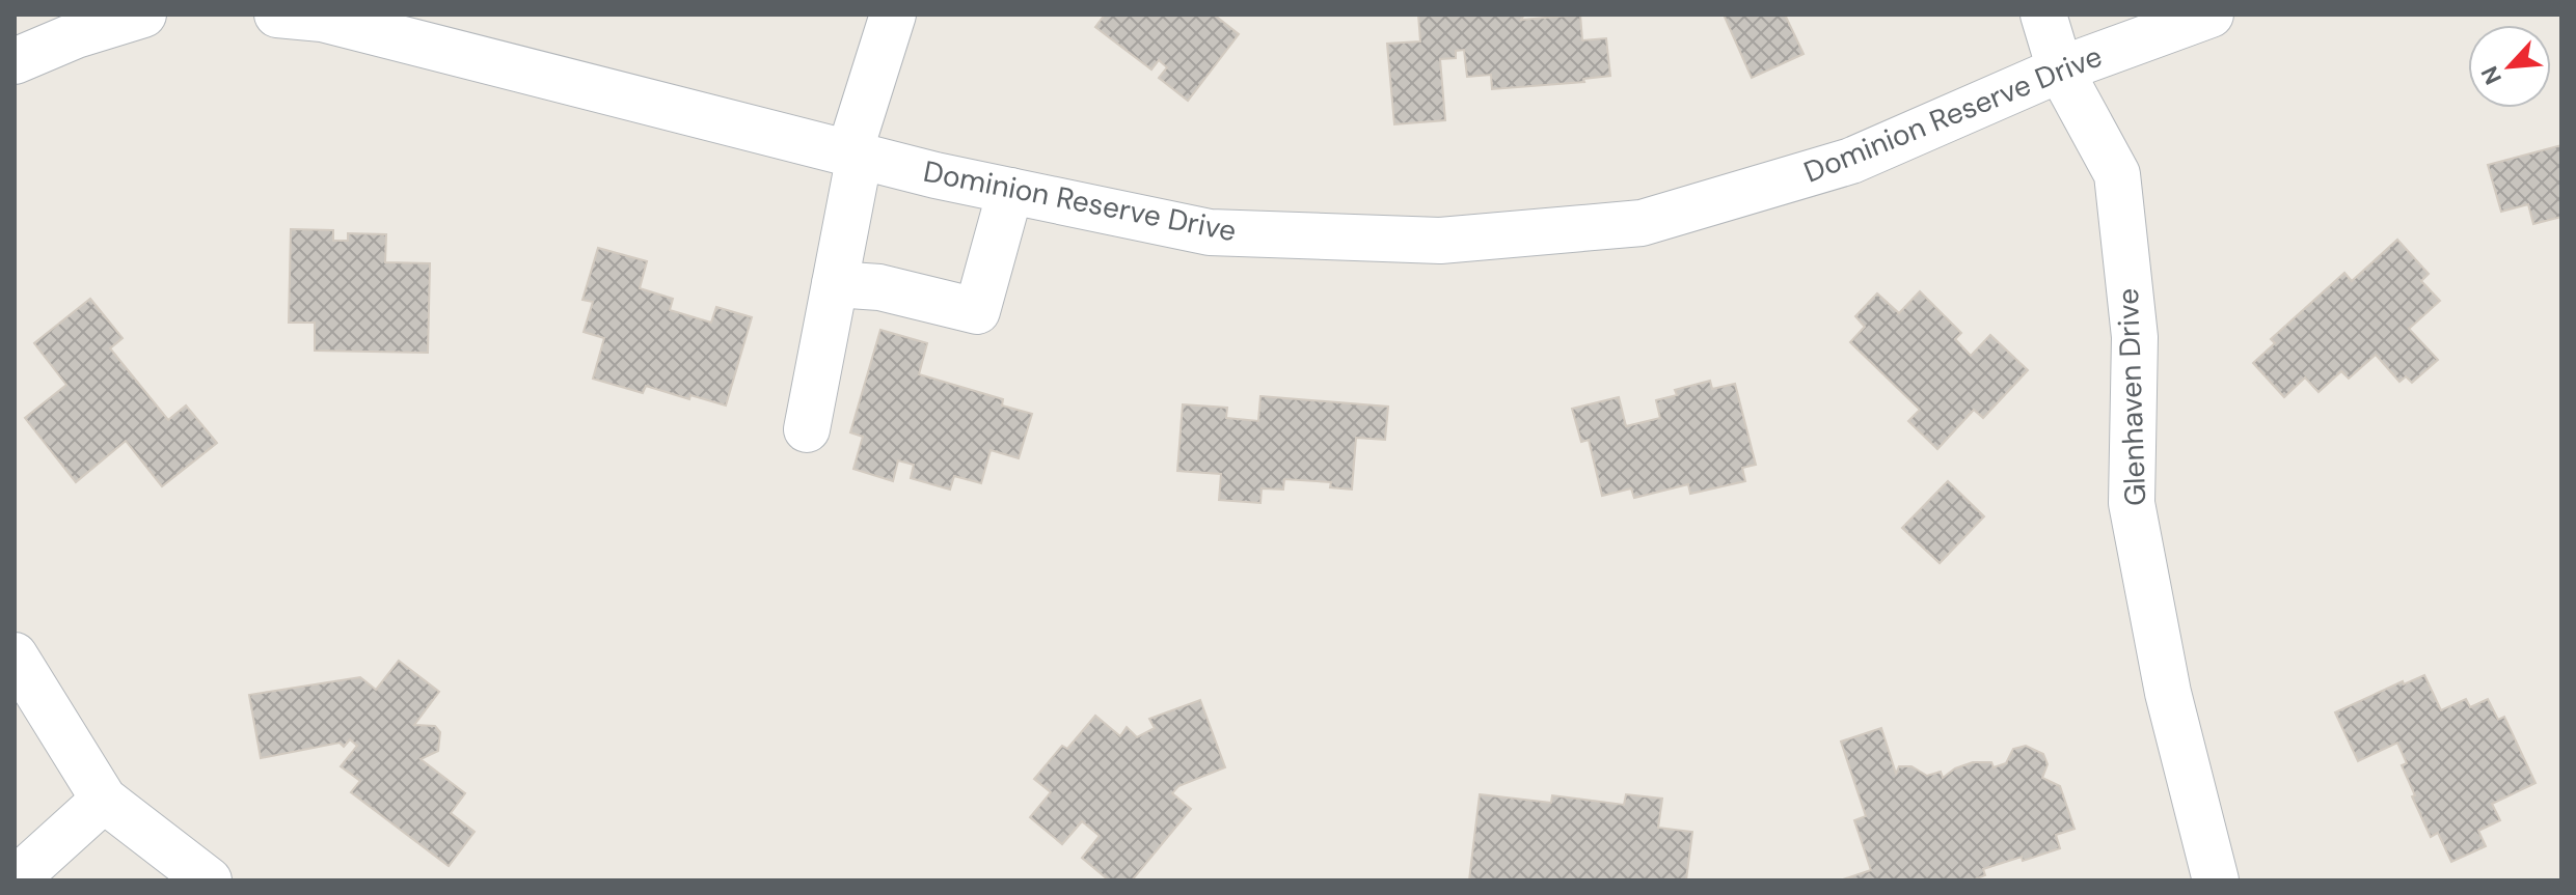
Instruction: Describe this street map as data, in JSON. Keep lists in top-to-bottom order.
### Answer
{
  "streets": {
    "street": ["Dominion Reserve Drive", "Glenhaven Drive"]
  },
  "crossings": [
    ["Dominion Reserve Drive", "Glenhaven Drive"]
  ],
  "north": "bottom left"
}
